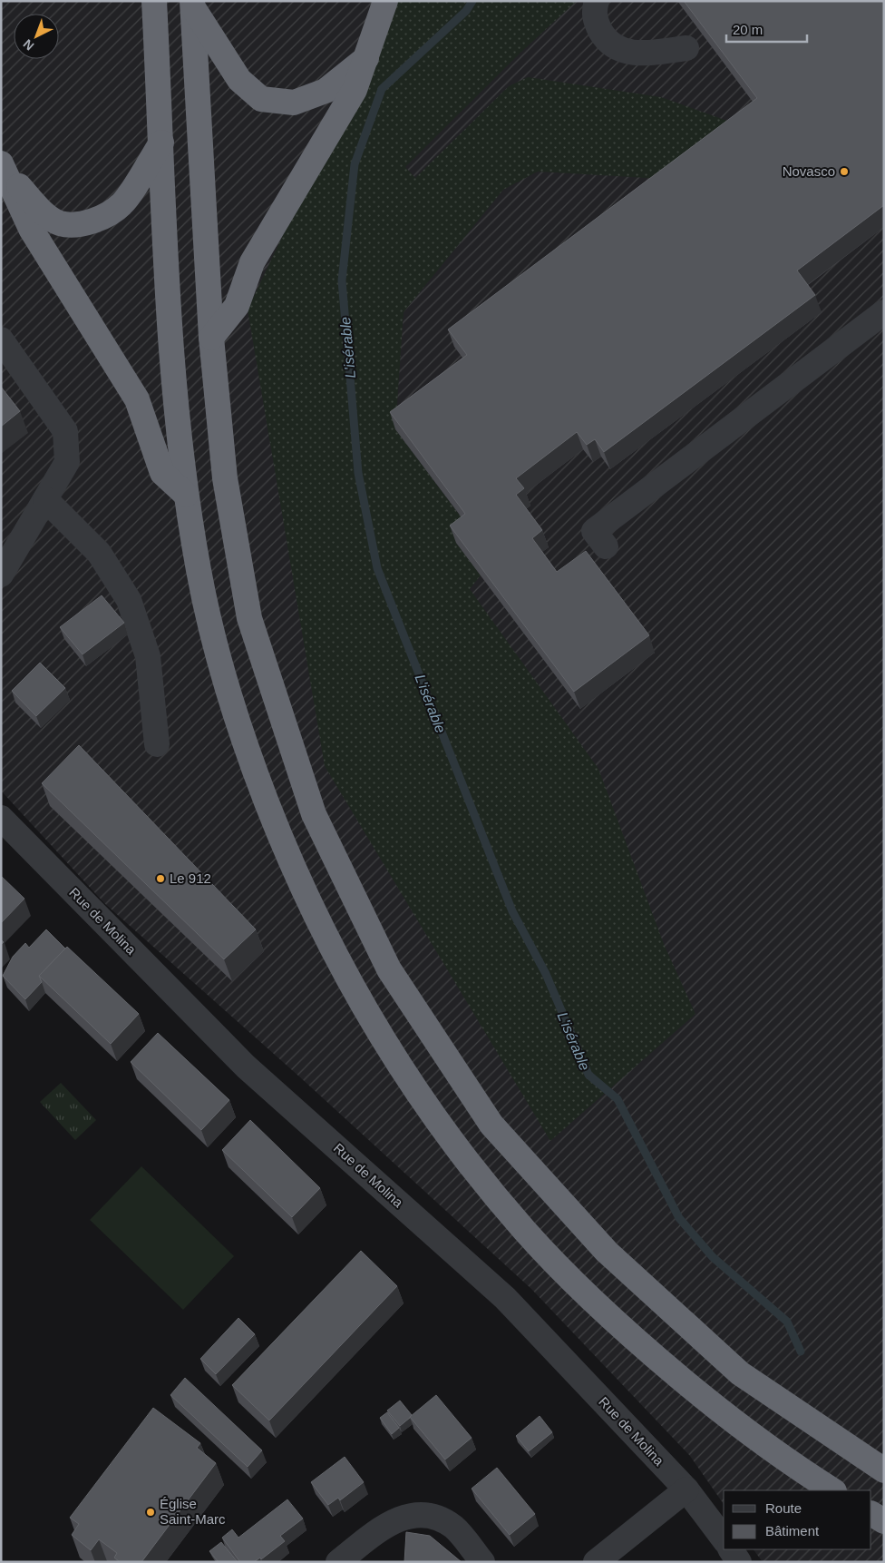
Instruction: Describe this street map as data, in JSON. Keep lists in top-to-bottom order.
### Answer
{
  "streets": {
    "street": ["Rue de Molina"]
  },
  "water": ["L'isérable"],
  "places": ["Novasco", "Le 912", "Église Saint-Marc"],
  "legend": ["Route", "Bâtiment"],
  "scale_bar": "20 m",
  "north": "bottom left"
}
